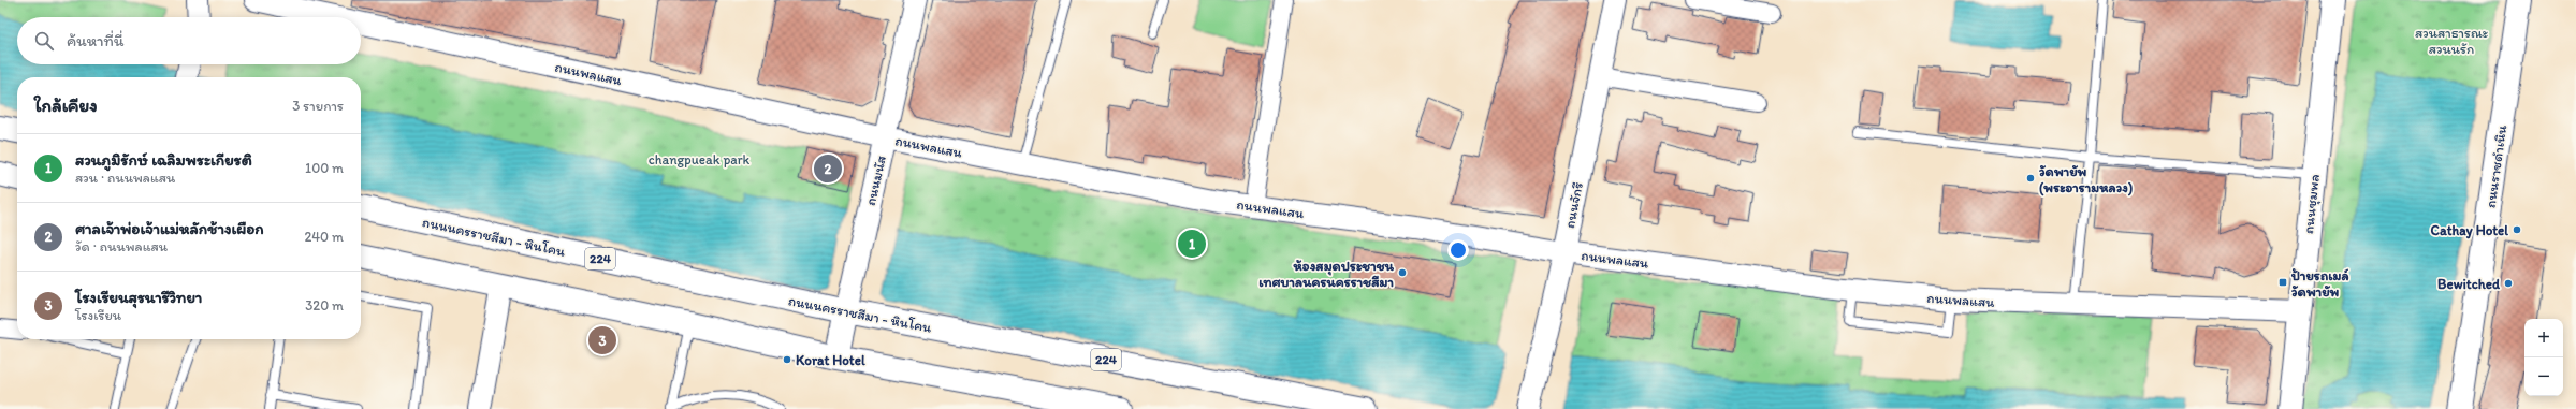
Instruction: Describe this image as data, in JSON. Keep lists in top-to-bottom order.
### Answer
{
  "streets": {
    "main road": [
      "ถนนราชดำเนิน",
      "ถนนชุมพล",
      "ถนนนครราชสีมา - หินโคน",
      "224"
    ],
    "street": ["ถนนพลแสน", "ถนนมนัส", "ถนนจักรี"]
  },
  "crossings": [
    ["ถนนพลแสน", "ถนนมนัส"],
    ["ถนนพลแสน", "ถนนชุมพล"],
    ["ถนนพลแสน", "ถนนจักรี"],
    ["ถนนมนัส", "ถนนนครราชสีมา - หินโคน"]
  ],
  "parks": ["สวนสาธารณะ สวนนรัก", "changpueak park"],
  "places": {
    "other": [
      "วัดพายัพ (พระอารามหลวง)",
      "Cathay Hotel",
      "ห้องสมุดประชาชน เทศบาลนครนครราชสีมา",
      "Bewitched",
      "Korat Hotel"
    ],
    "transit": ["ป้ายรถเมล์ วัดพายัพ"]
  },
  "page": {
    "search": "ค้นหาที่นี่",
    "heading": ["ใกล้เคียง", "3 รายการ"],
    "list": [
      {
        "mark": "1",
        "name": "สวนภูมิรักษ์ เฉลิมพระเกียรติ",
        "note": "สวน · ถนนพลแสน",
        "value": "100 m"
      },
      {
        "mark": "2",
        "name": "ศาลเจ้าพ่อเจ้าแม่หลักช้างเผือก",
        "note": "วัด · ถนนพลแสน",
        "value": "240 m"
      },
      {
        "mark": "3",
        "name": "โรงเรียนสุรนารีวิทยา",
        "note": "โรงเรียน",
        "value": "320 m"
      }
    ],
    "pins": ["2", "1", "3"],
    "map_buttons": ["+", "−"]
  }
}
